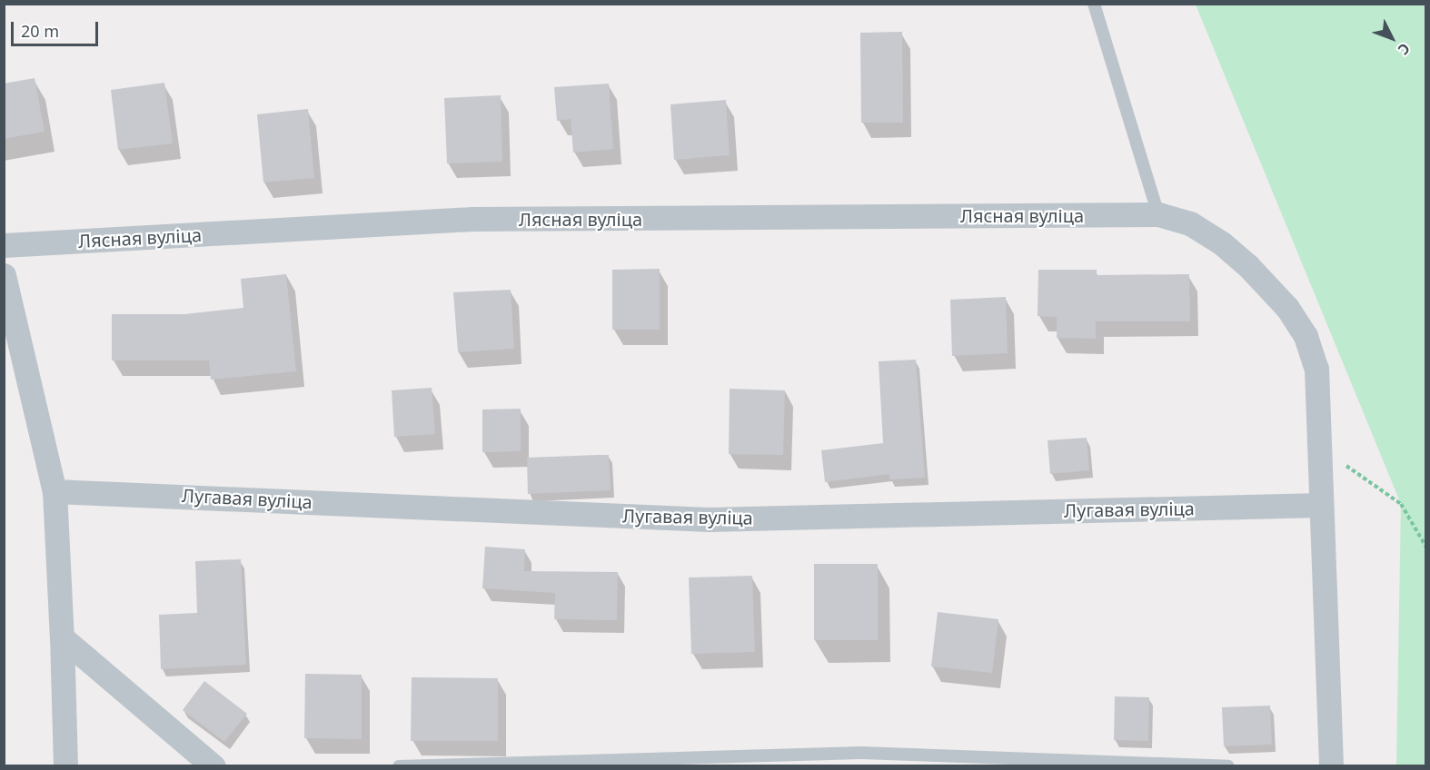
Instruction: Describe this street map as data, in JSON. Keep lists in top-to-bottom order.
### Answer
{
  "streets": {
    "street": ["Лясная вуліца", "Лугавая вуліца"]
  },
  "crossings": [
    ["Лясная вуліца", "Лугавая вуліца"]
  ],
  "scale_bar": "20 m",
  "north": "bottom right"
}
